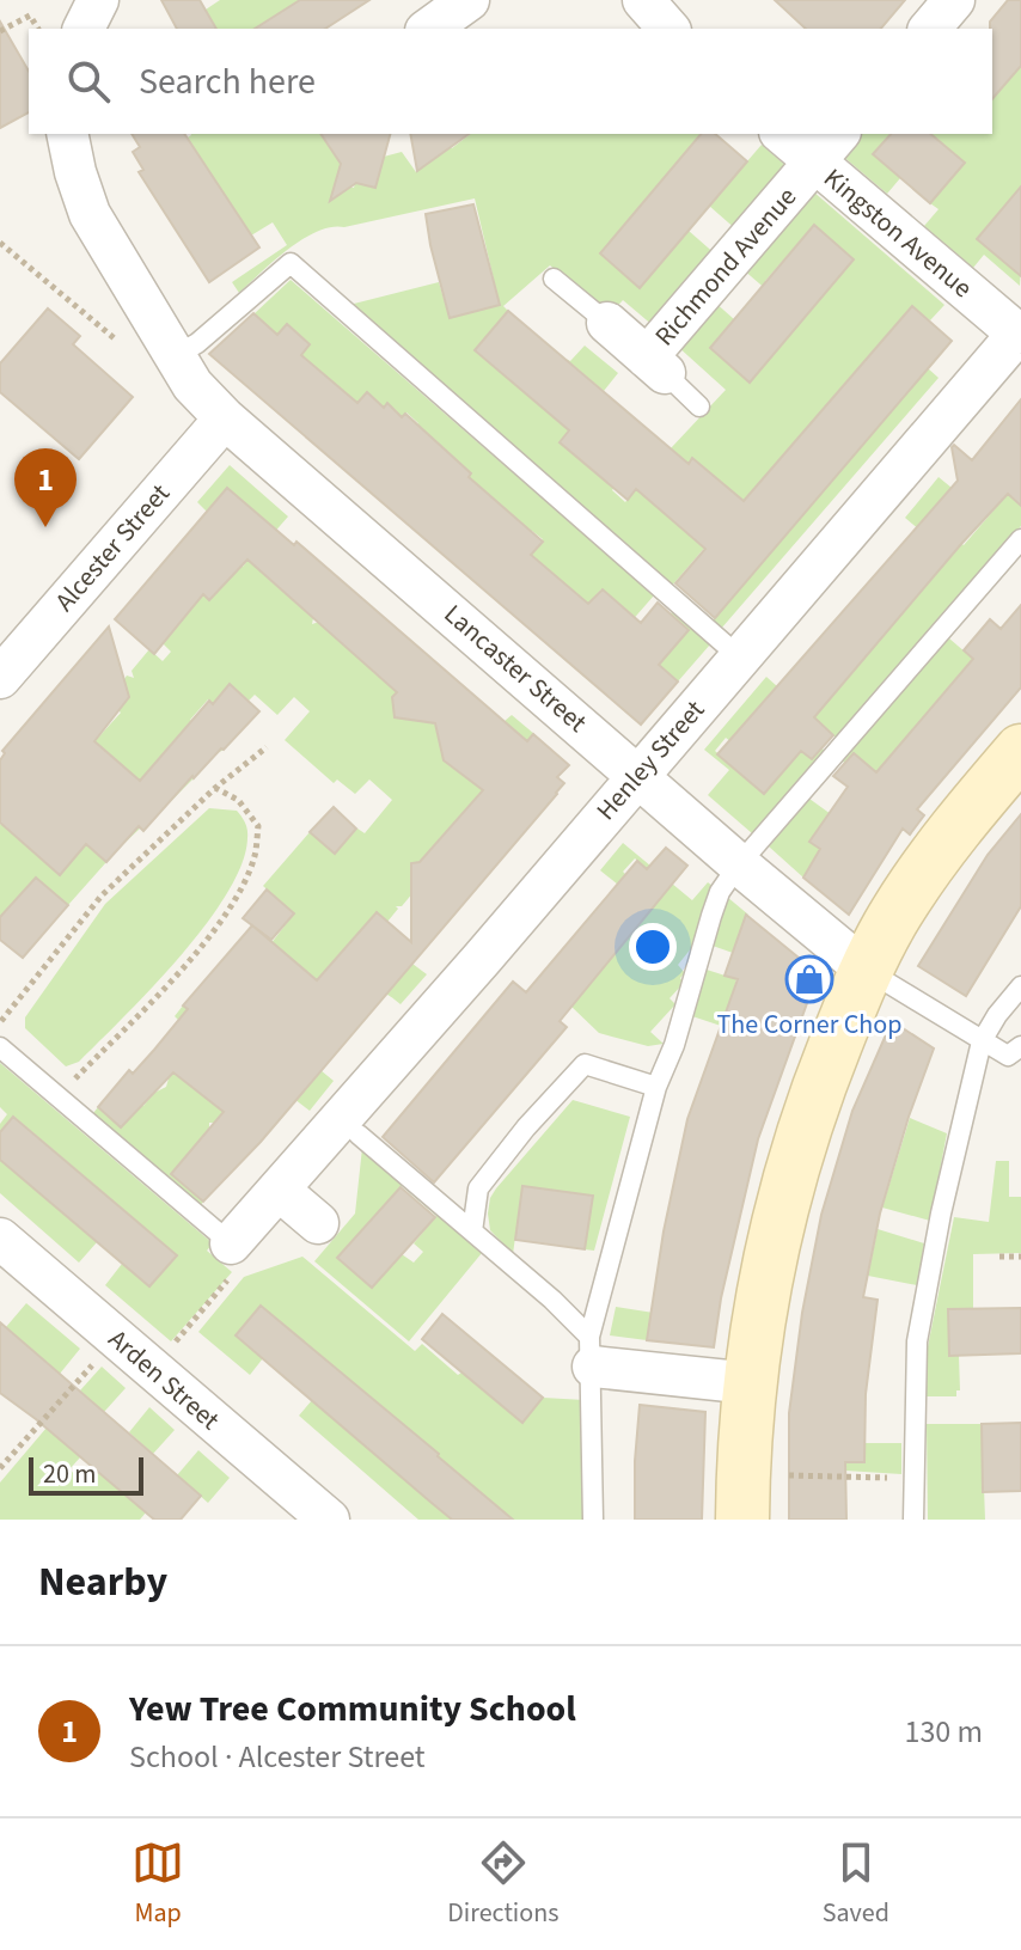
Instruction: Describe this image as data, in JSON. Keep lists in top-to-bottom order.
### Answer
{
  "streets": {
    "street": [
      "Kingston Avenue",
      "Richmond Avenue",
      "Alcester Street",
      "Lancaster Street",
      "Henley Street",
      "Arden Street"
    ]
  },
  "crossings": [
    ["Kingston Avenue", "Richmond Avenue"],
    ["Kingston Avenue", "Henley Street"],
    ["Alcester Street", "Lancaster Street"],
    ["Lancaster Street", "Henley Street"]
  ],
  "places": {
    "shop": ["The Corner Chop"]
  },
  "scale_bar": "20 m",
  "page": {
    "search": "Search here",
    "pins": "1",
    "scale": "20 m",
    "heading": "Nearby",
    "list": [
      {
        "mark": "1",
        "name": "Yew Tree Community School",
        "note": "School · Alcester Street",
        "value": "130 m"
      }
    ],
    "nav": ["Map", "Directions", "Saved"]
  }
}
